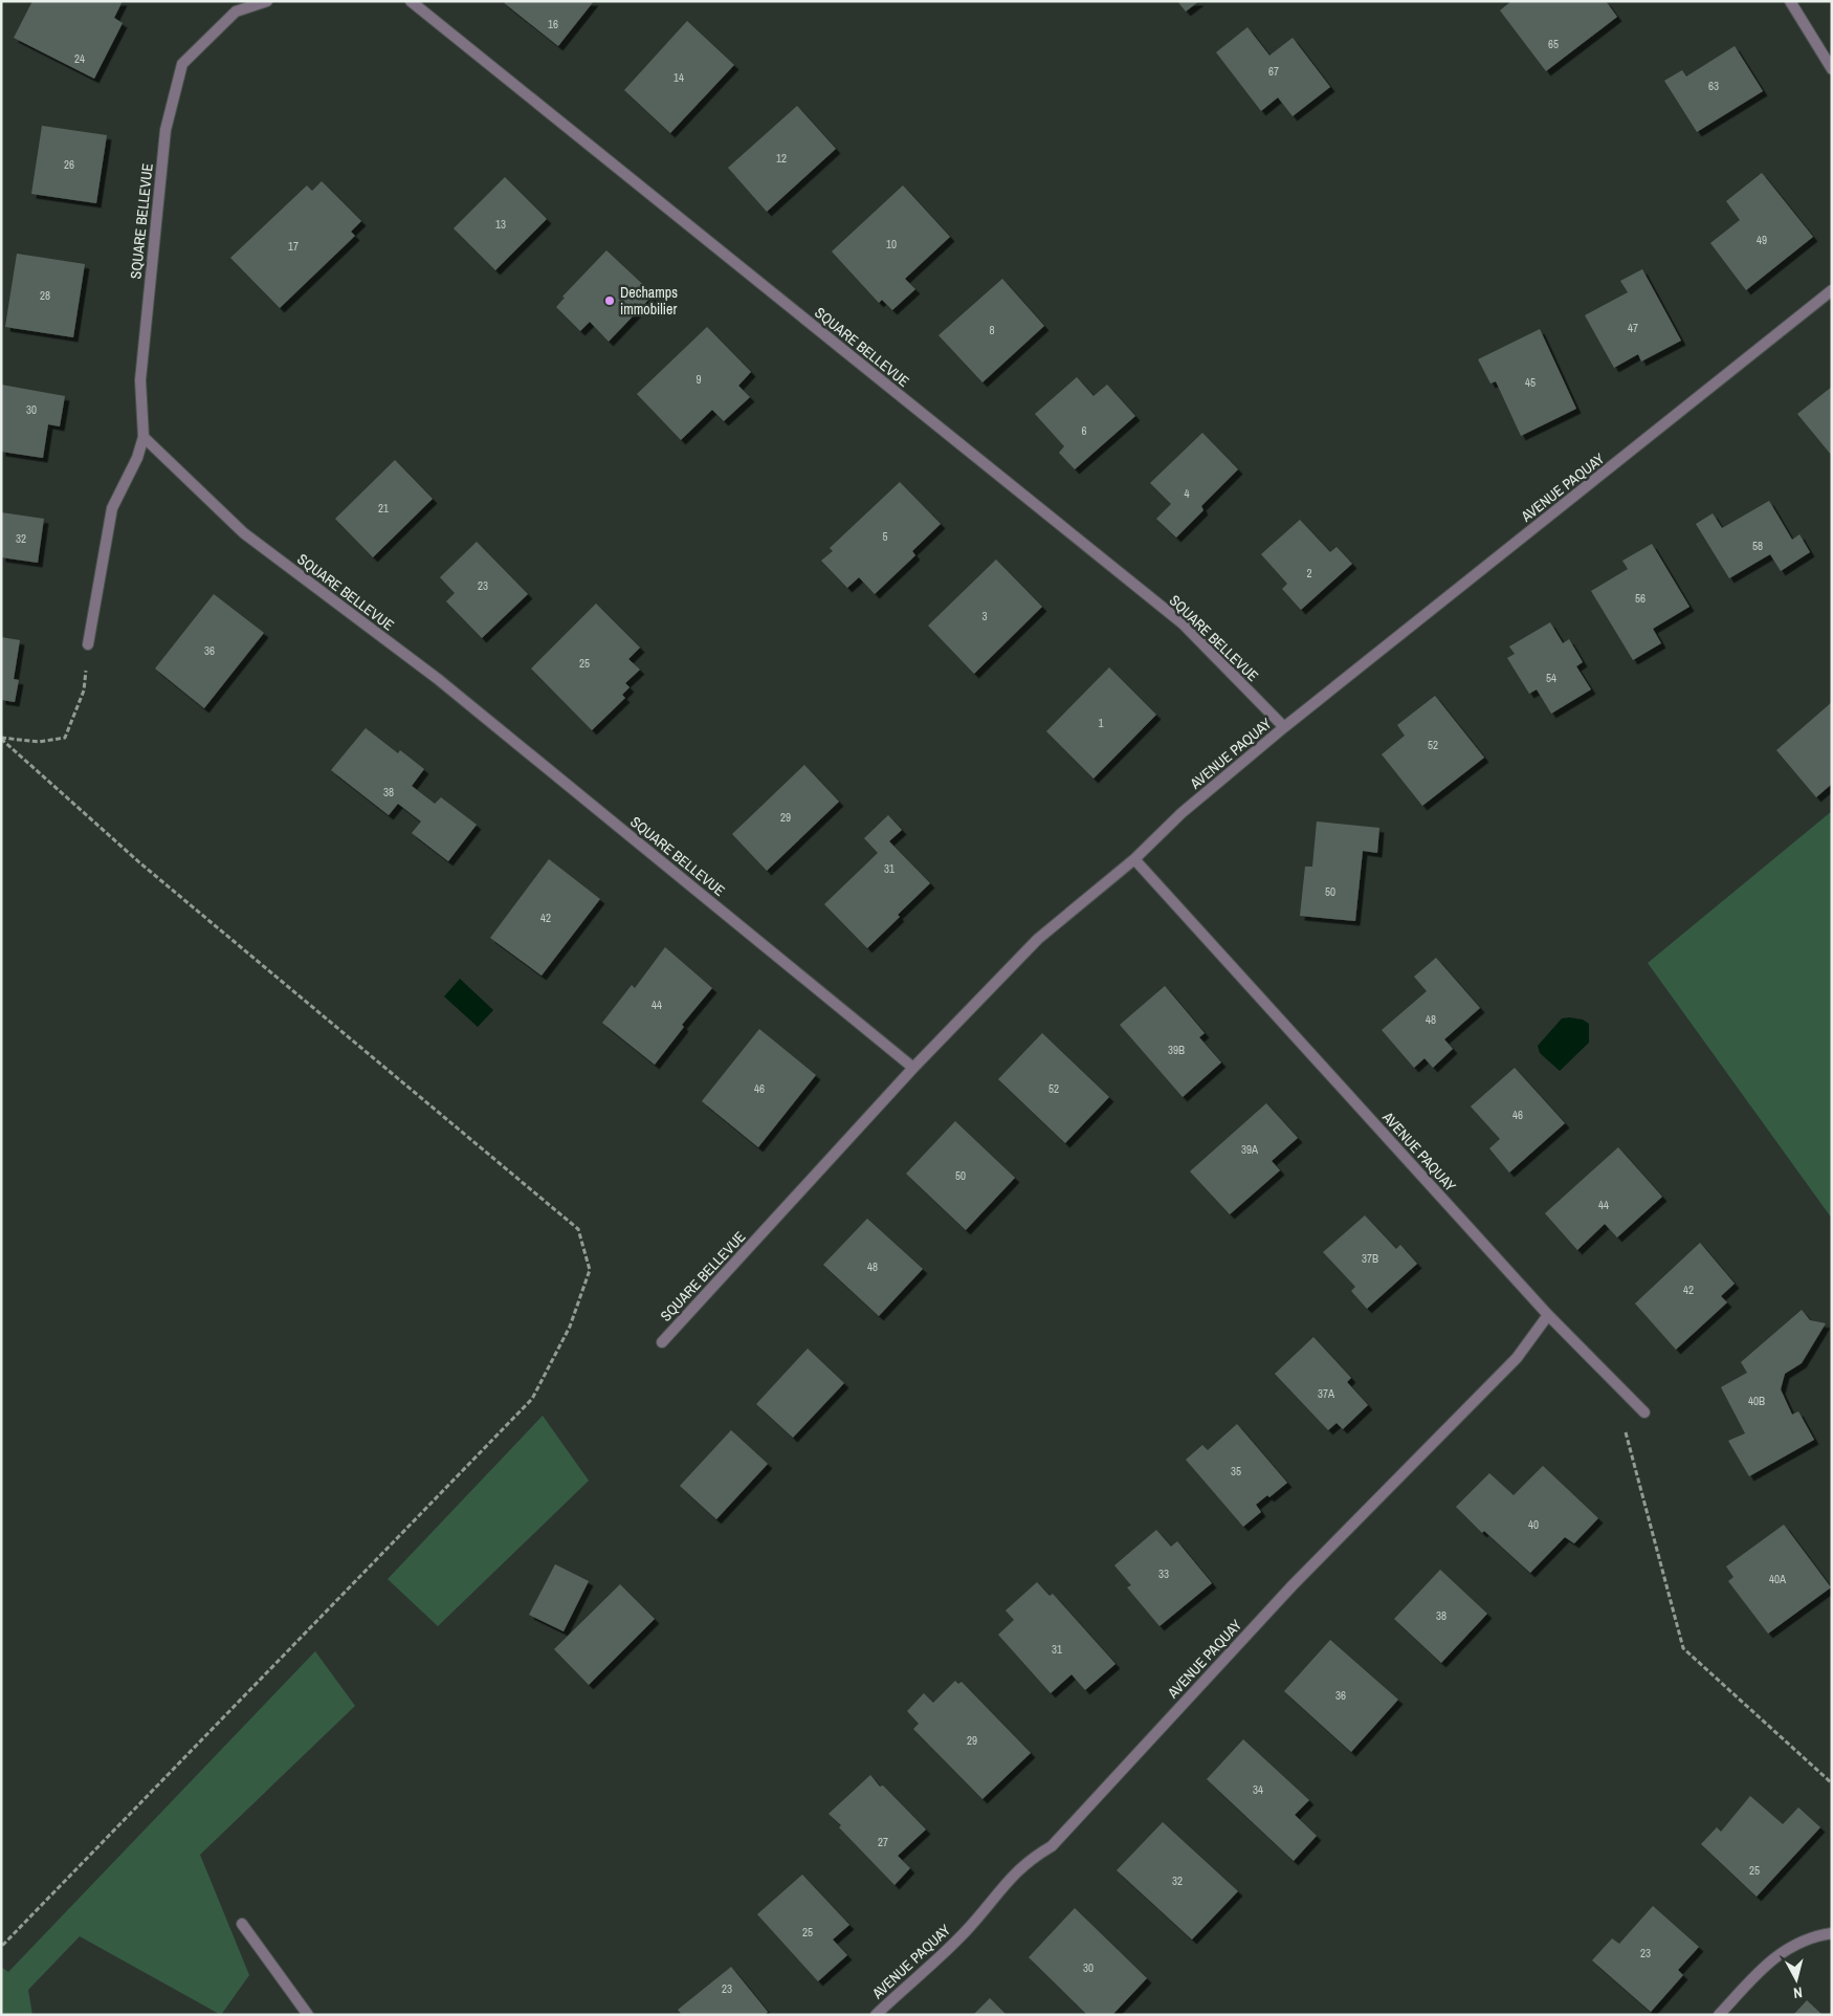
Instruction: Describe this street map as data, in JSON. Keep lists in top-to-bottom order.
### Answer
{
  "streets": {
    "street": ["SQUARE BELLEVUE", "AVENUE PAQUAY"]
  },
  "crossings": [
    ["SQUARE BELLEVUE", "AVENUE PAQUAY"]
  ],
  "places": ["Dechamps immobilier"],
  "house_numbers": [
    "16",
    "65",
    "24",
    "67",
    "14",
    "63",
    "12",
    "26",
    "13",
    "49",
    "10",
    "17",
    "28",
    "47",
    "8",
    "9",
    "45",
    "30",
    "6",
    "4",
    "21",
    "5",
    "32",
    "58",
    "2",
    "23",
    "56",
    "3",
    "36",
    "25",
    "54",
    "1",
    "52",
    "38",
    "29",
    "31",
    "50",
    "42",
    "44",
    "48",
    "39B",
    "46",
    "52",
    "46",
    "39A",
    "50",
    "44",
    "37B",
    "48",
    "42",
    "37A",
    "40B",
    "35",
    "40",
    "33",
    "40A",
    "38",
    "31",
    "36",
    "29",
    "34",
    "27",
    "25",
    "32",
    "25",
    "23",
    "30",
    "23"
  ],
  "north": "bottom"
}
